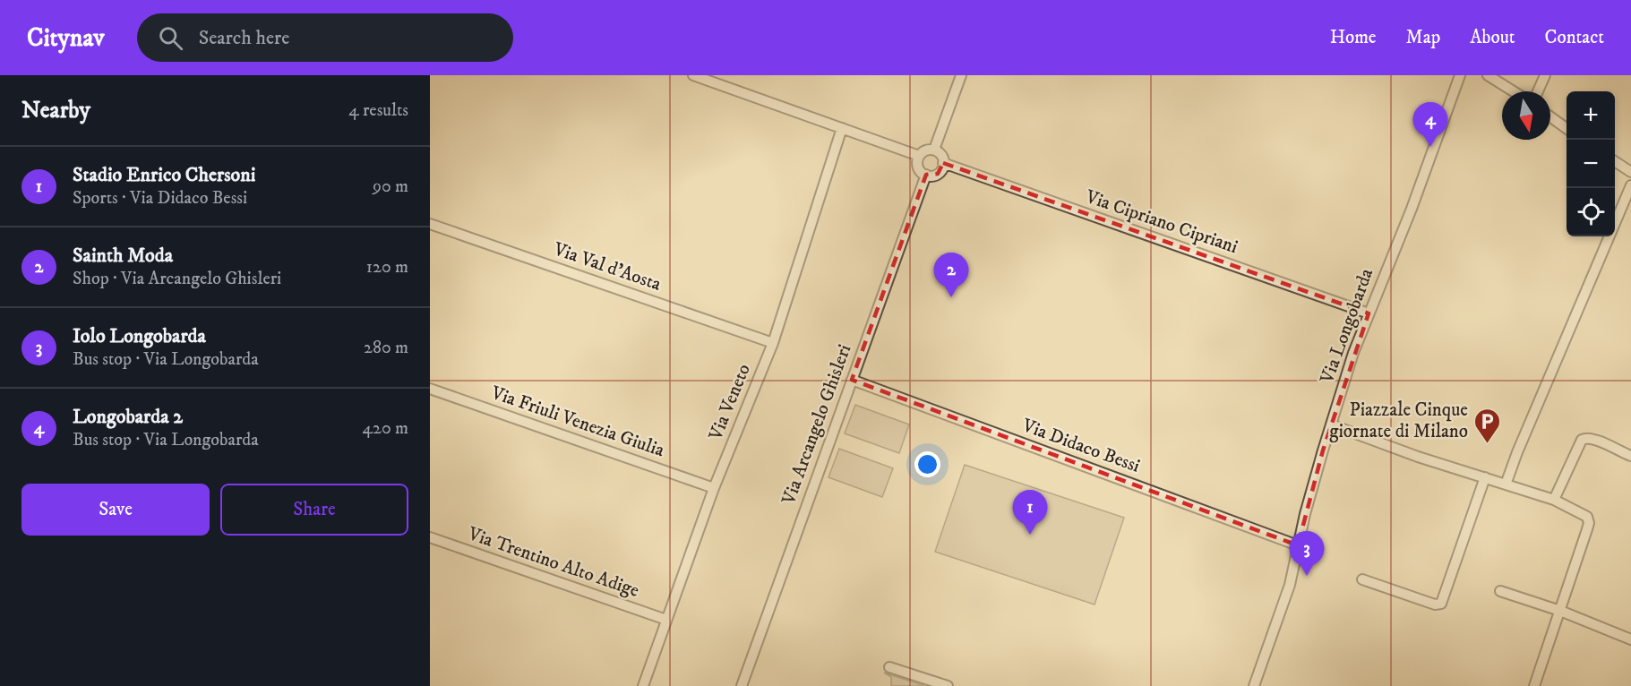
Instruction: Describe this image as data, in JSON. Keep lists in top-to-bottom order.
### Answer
{
  "streets": {
    "street": [
      "Via Cipriano Cipriani",
      "Via Val d'Aosta",
      "Via Longobarda",
      "Via Veneto",
      "Via Friuli Venezia Giulia",
      "Via Arcangelo Ghisleri",
      "Via Didaco Bessi",
      "Via Trentino Alto Adige"
    ]
  },
  "crossings": [
    ["Via Cipriano Cipriani", "Via Longobarda"],
    ["Via Cipriano Cipriani", "Via Arcangelo Ghisleri"],
    ["Via Val d'Aosta", "Via Veneto"],
    ["Via Longobarda", "Via Didaco Bessi"],
    ["Via Veneto", "Via Friuli Venezia Giulia"],
    ["Via Veneto", "Via Trentino Alto Adige"],
    ["Via Arcangelo Ghisleri", "Via Didaco Bessi"]
  ],
  "places": {
    "parking": ["Piazzale Cinque giornate di Milano"]
  },
  "north": "bottom",
  "page": {
    "header": "Citynav",
    "search": "Search here",
    "nav": [
      "Home",
      "Map",
      "About",
      "Contact"
    ],
    "heading": ["Nearby", "4 results"],
    "map_buttons": ["+", "−"],
    "pins": [
      "4",
      "2",
      "1",
      "3"
    ],
    "list": [
      {
        "mark": "1",
        "name": "Stadio Enrico Chersoni",
        "note": "Sports · Via Didaco Bessi",
        "value": "90 m"
      },
      {
        "mark": "2",
        "name": "Sainth Moda",
        "note": "Shop · Via Arcangelo Ghisleri",
        "value": "120 m"
      },
      {
        "mark": "3",
        "name": "Iolo Longobarda",
        "note": "Bus stop · Via Longobarda",
        "value": "280 m"
      },
      {
        "mark": "4",
        "name": "Longobarda 2",
        "note": "Bus stop · Via Longobarda",
        "value": "420 m"
      }
    ],
    "buttons": ["Save", "Share"]
  }
}
